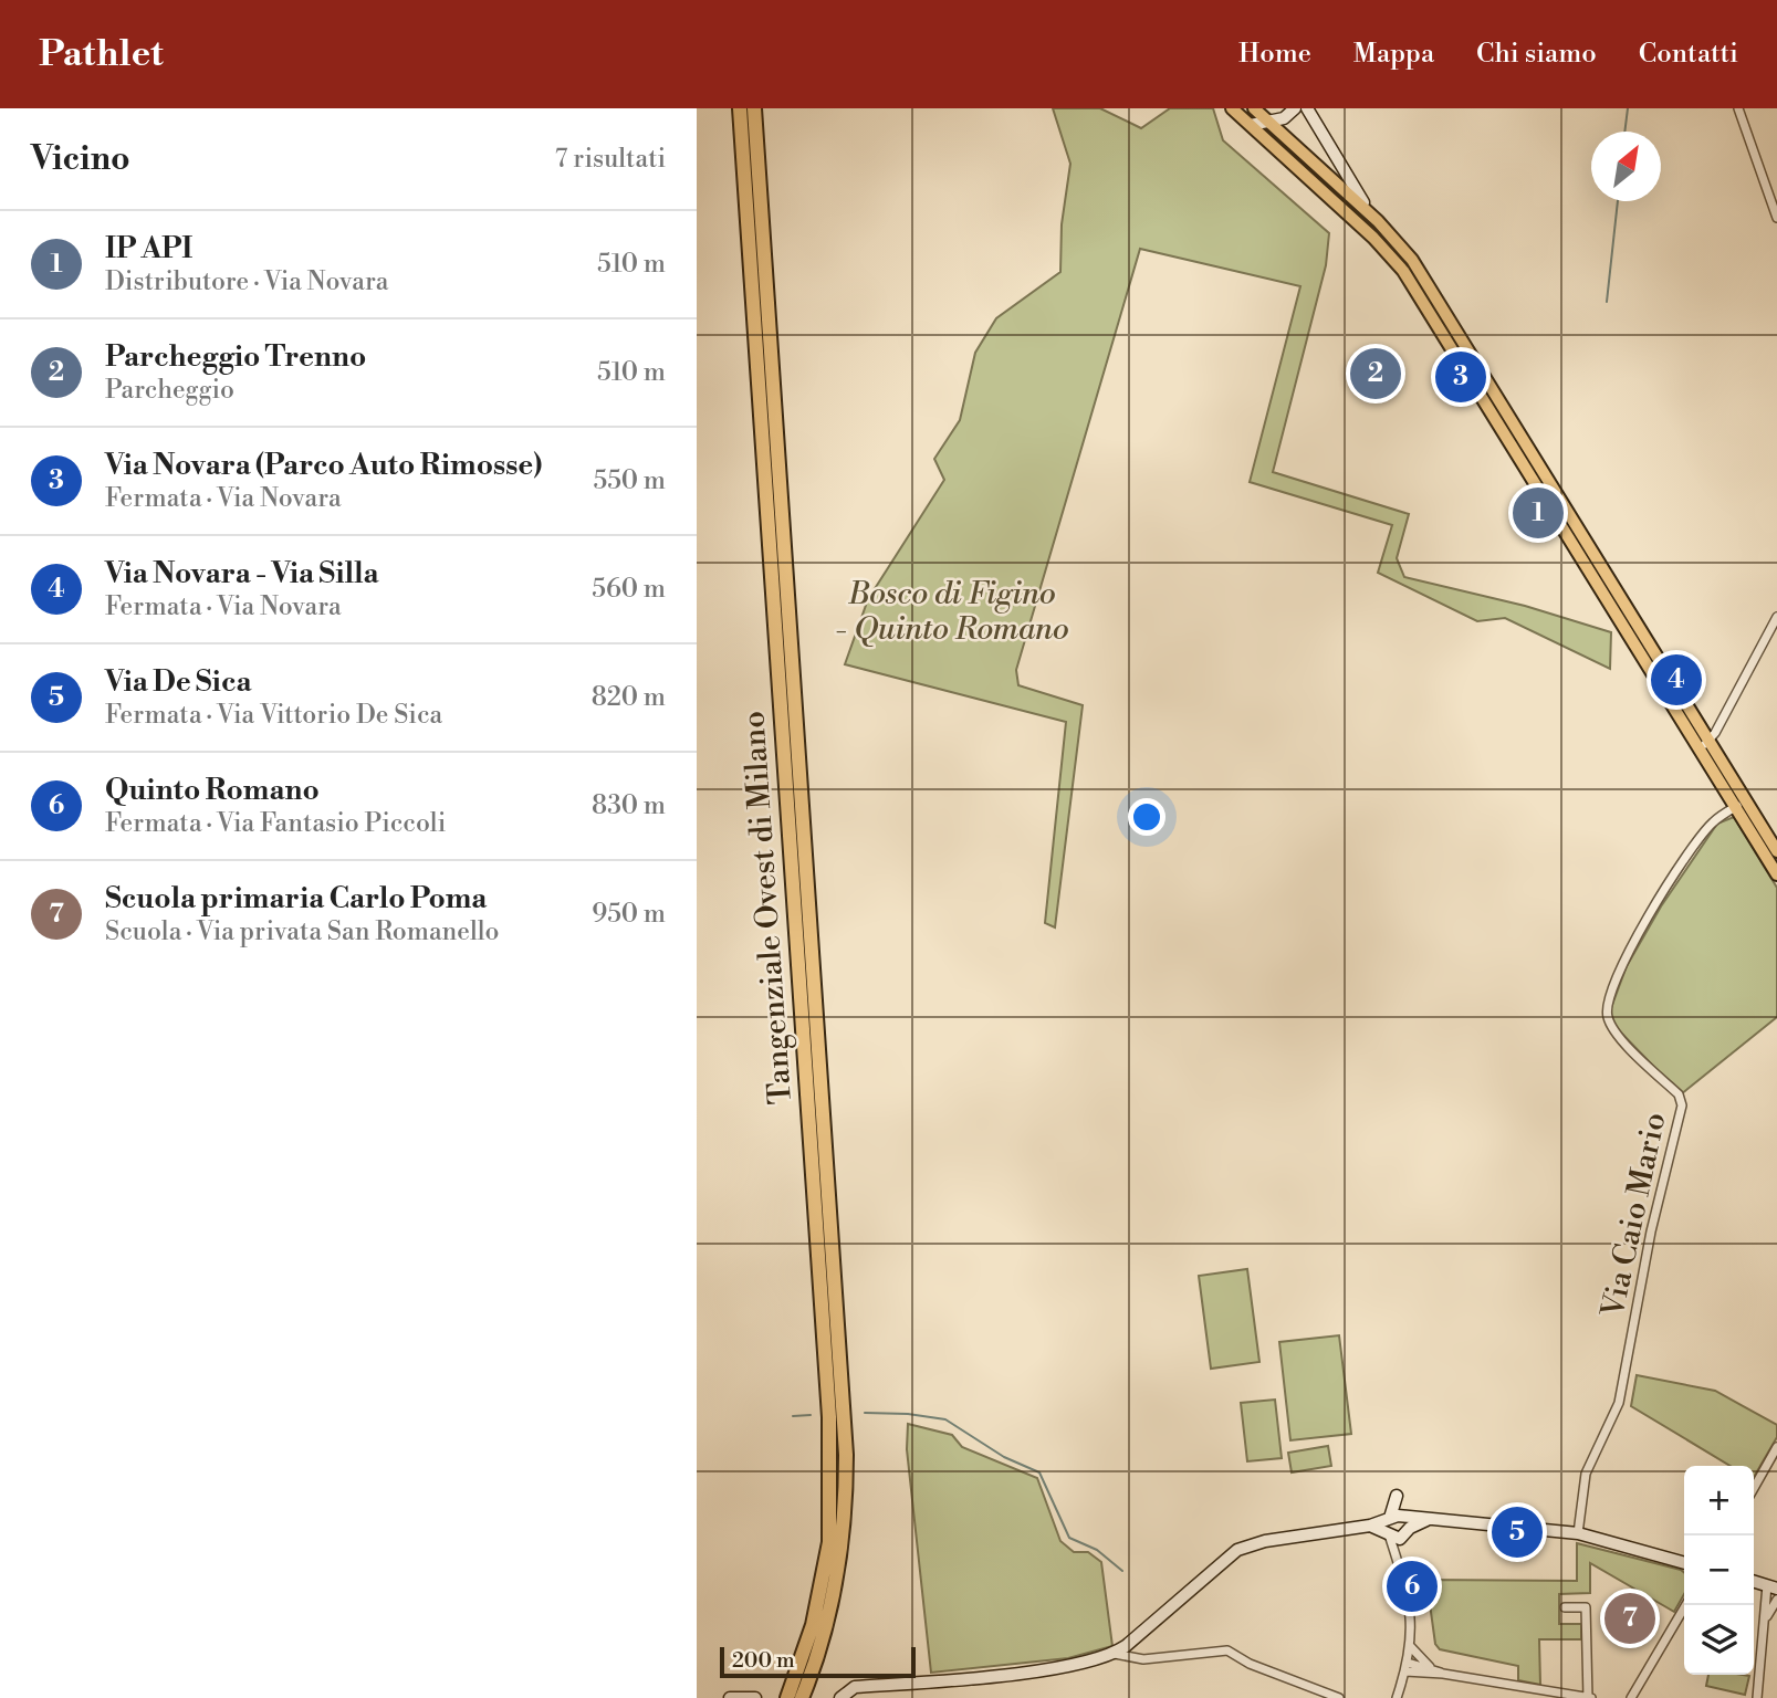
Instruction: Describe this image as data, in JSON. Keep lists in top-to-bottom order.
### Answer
{
  "streets": {
    "highway": ["Tangenziale Ovest di Milano"],
    "street": ["Via Caio Mario"]
  },
  "parks": ["Bosco di Figino - Quinto Romano"],
  "scale_bar": "200 m",
  "north": "top right",
  "page": {
    "header": "Pathlet",
    "nav": [
      "Home",
      "Mappa",
      "Chi siamo",
      "Contatti"
    ],
    "heading": ["Vicino", "7 risultati"],
    "list": [
      {
        "mark": "1",
        "name": "IP API",
        "note": "Distributore · Via Novara",
        "value": "510 m"
      },
      {
        "mark": "2",
        "name": "Parcheggio Trenno",
        "note": "Parcheggio",
        "value": "510 m"
      },
      {
        "mark": "3",
        "name": "Via Novara (Parco Auto Rimosse)",
        "note": "Fermata · Via Novara",
        "value": "550 m"
      },
      {
        "mark": "4",
        "name": "Via Novara - Via Silla",
        "note": "Fermata · Via Novara",
        "value": "560 m"
      },
      {
        "mark": "5",
        "name": "Via De Sica",
        "note": "Fermata · Via Vittorio De Sica",
        "value": "820 m"
      },
      {
        "mark": "6",
        "name": "Quinto Romano",
        "note": "Fermata · Via Fantasio Piccoli",
        "value": "830 m"
      },
      {
        "mark": "7",
        "name": "Scuola primaria Carlo Poma",
        "note": "Scuola · Via privata San Romanello",
        "value": "950 m"
      }
    ],
    "pins": [
      "2",
      "3",
      "1",
      "4",
      "5",
      "6",
      "7"
    ],
    "map_buttons": ["+", "−"],
    "scale": "200 m"
  }
}
